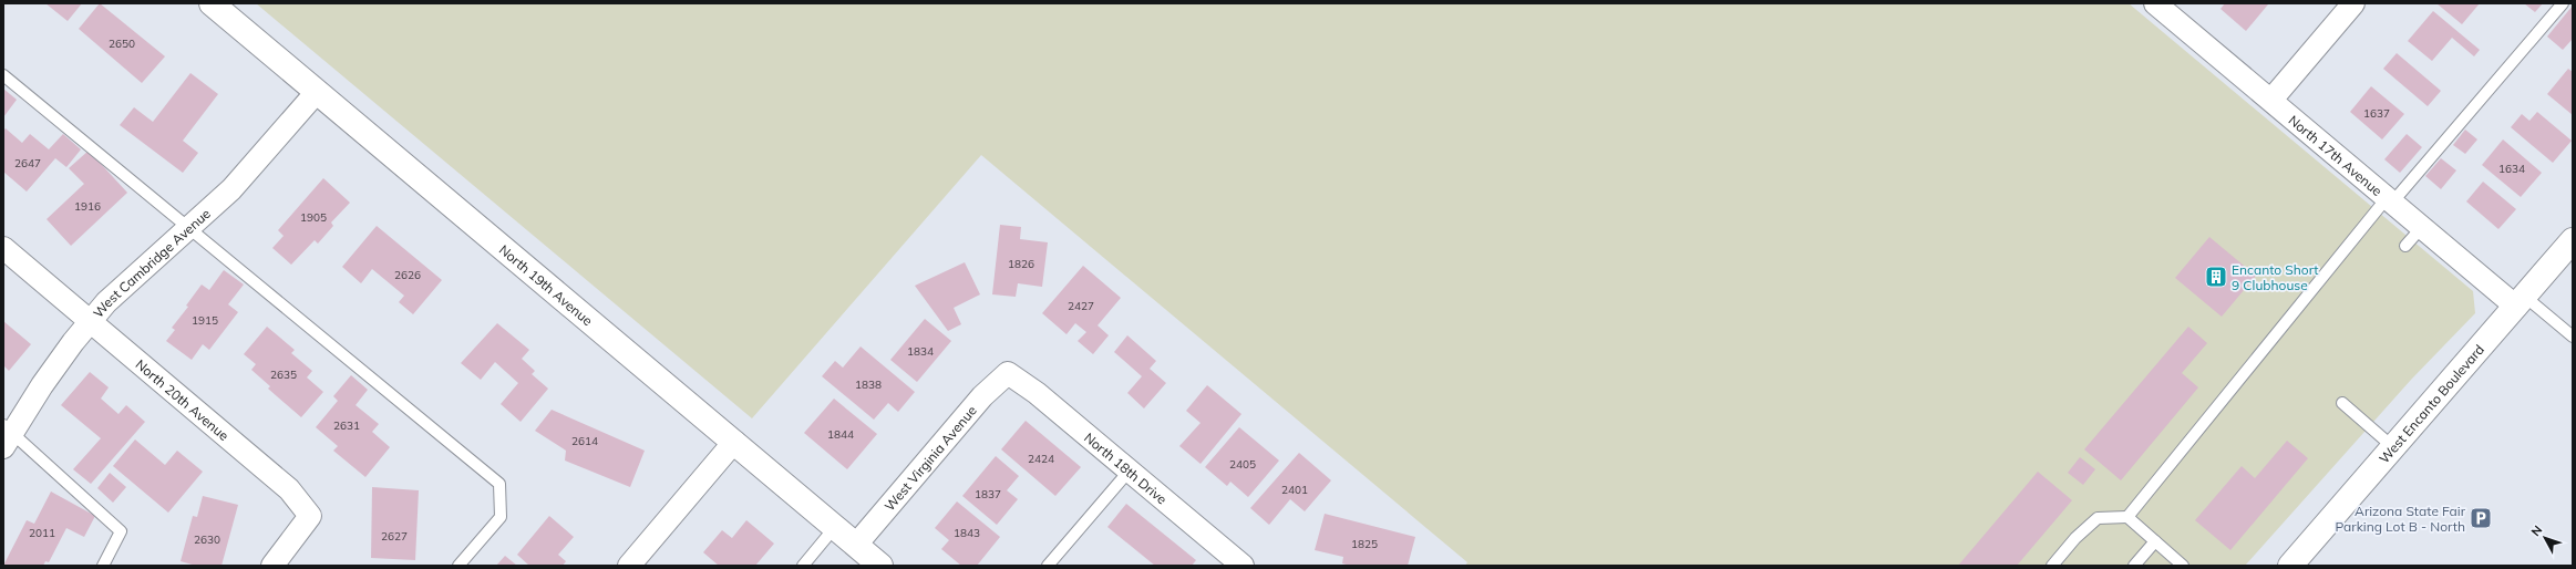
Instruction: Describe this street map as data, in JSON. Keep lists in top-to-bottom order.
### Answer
{
  "streets": {
    "main road": ["North 19th Avenue", "West Encanto Boulevard"],
    "street": [
      "North 17th Avenue",
      "West Cambridge Avenue",
      "North 20th Avenue",
      "West Virginia Avenue",
      "North 18th Drive"
    ]
  },
  "crossings": [
    ["North 17th Avenue", "West Encanto Boulevard"],
    ["West Cambridge Avenue", "North 19th Avenue"],
    ["West Cambridge Avenue", "North 20th Avenue"],
    ["North 19th Avenue", "West Virginia Avenue"],
    ["West Virginia Avenue", "North 18th Drive"]
  ],
  "places": {
    "building": ["Encanto Short 9 Clubhouse"],
    "parking": ["Arizona State Fair Parking Lot B - North"]
  },
  "house_numbers": [
    "2650",
    "1637",
    "2647",
    "1634",
    "1916",
    "1905",
    "1826",
    "2626",
    "2427",
    "1915",
    "1834",
    "2635",
    "1838",
    "2631",
    "1844",
    "2614",
    "2424",
    "2405",
    "2401",
    "1837",
    "2011",
    "1843",
    "2627",
    "2630",
    "1825"
  ],
  "north": "top left"
}
